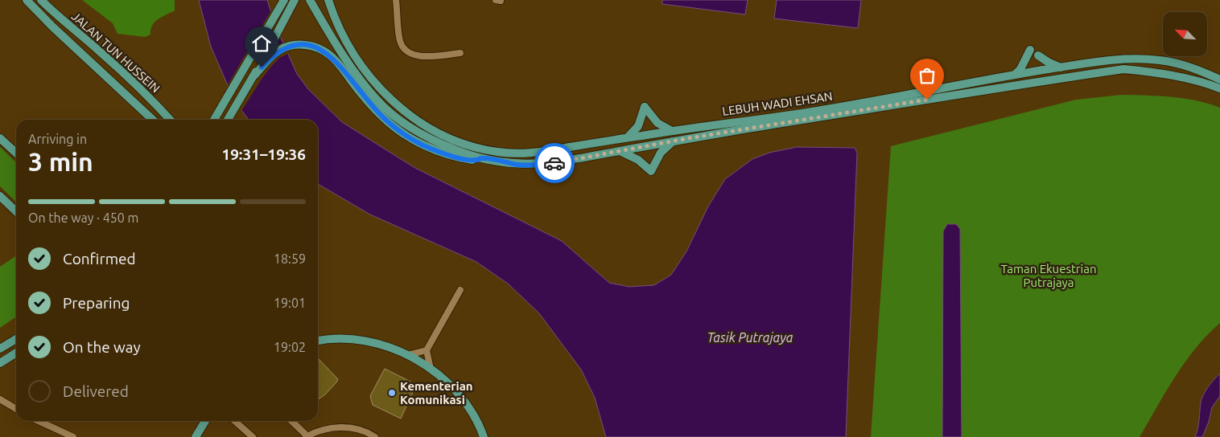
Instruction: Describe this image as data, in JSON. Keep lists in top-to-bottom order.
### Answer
{
  "streets": {
    "main road": ["JALAN TUN HUSSEIN", "LEBUH WADI EHSAN"]
  },
  "water": ["Tasik Putrajaya"],
  "parks": ["Taman Ekuestrian Putrajaya"],
  "places": ["Kementerian Komunikasi"],
  "north": "top left",
  "page": {
    "heading": ["3 min", "Arriving in", "19:31–19:36"],
    "bar": "On the way · 450 m",
    "list": [
      ["Confirmed", "18:59"],
      ["Preparing", "19:01"],
      ["On the way", "19:02"],
      "Delivered"
    ]
  }
}
